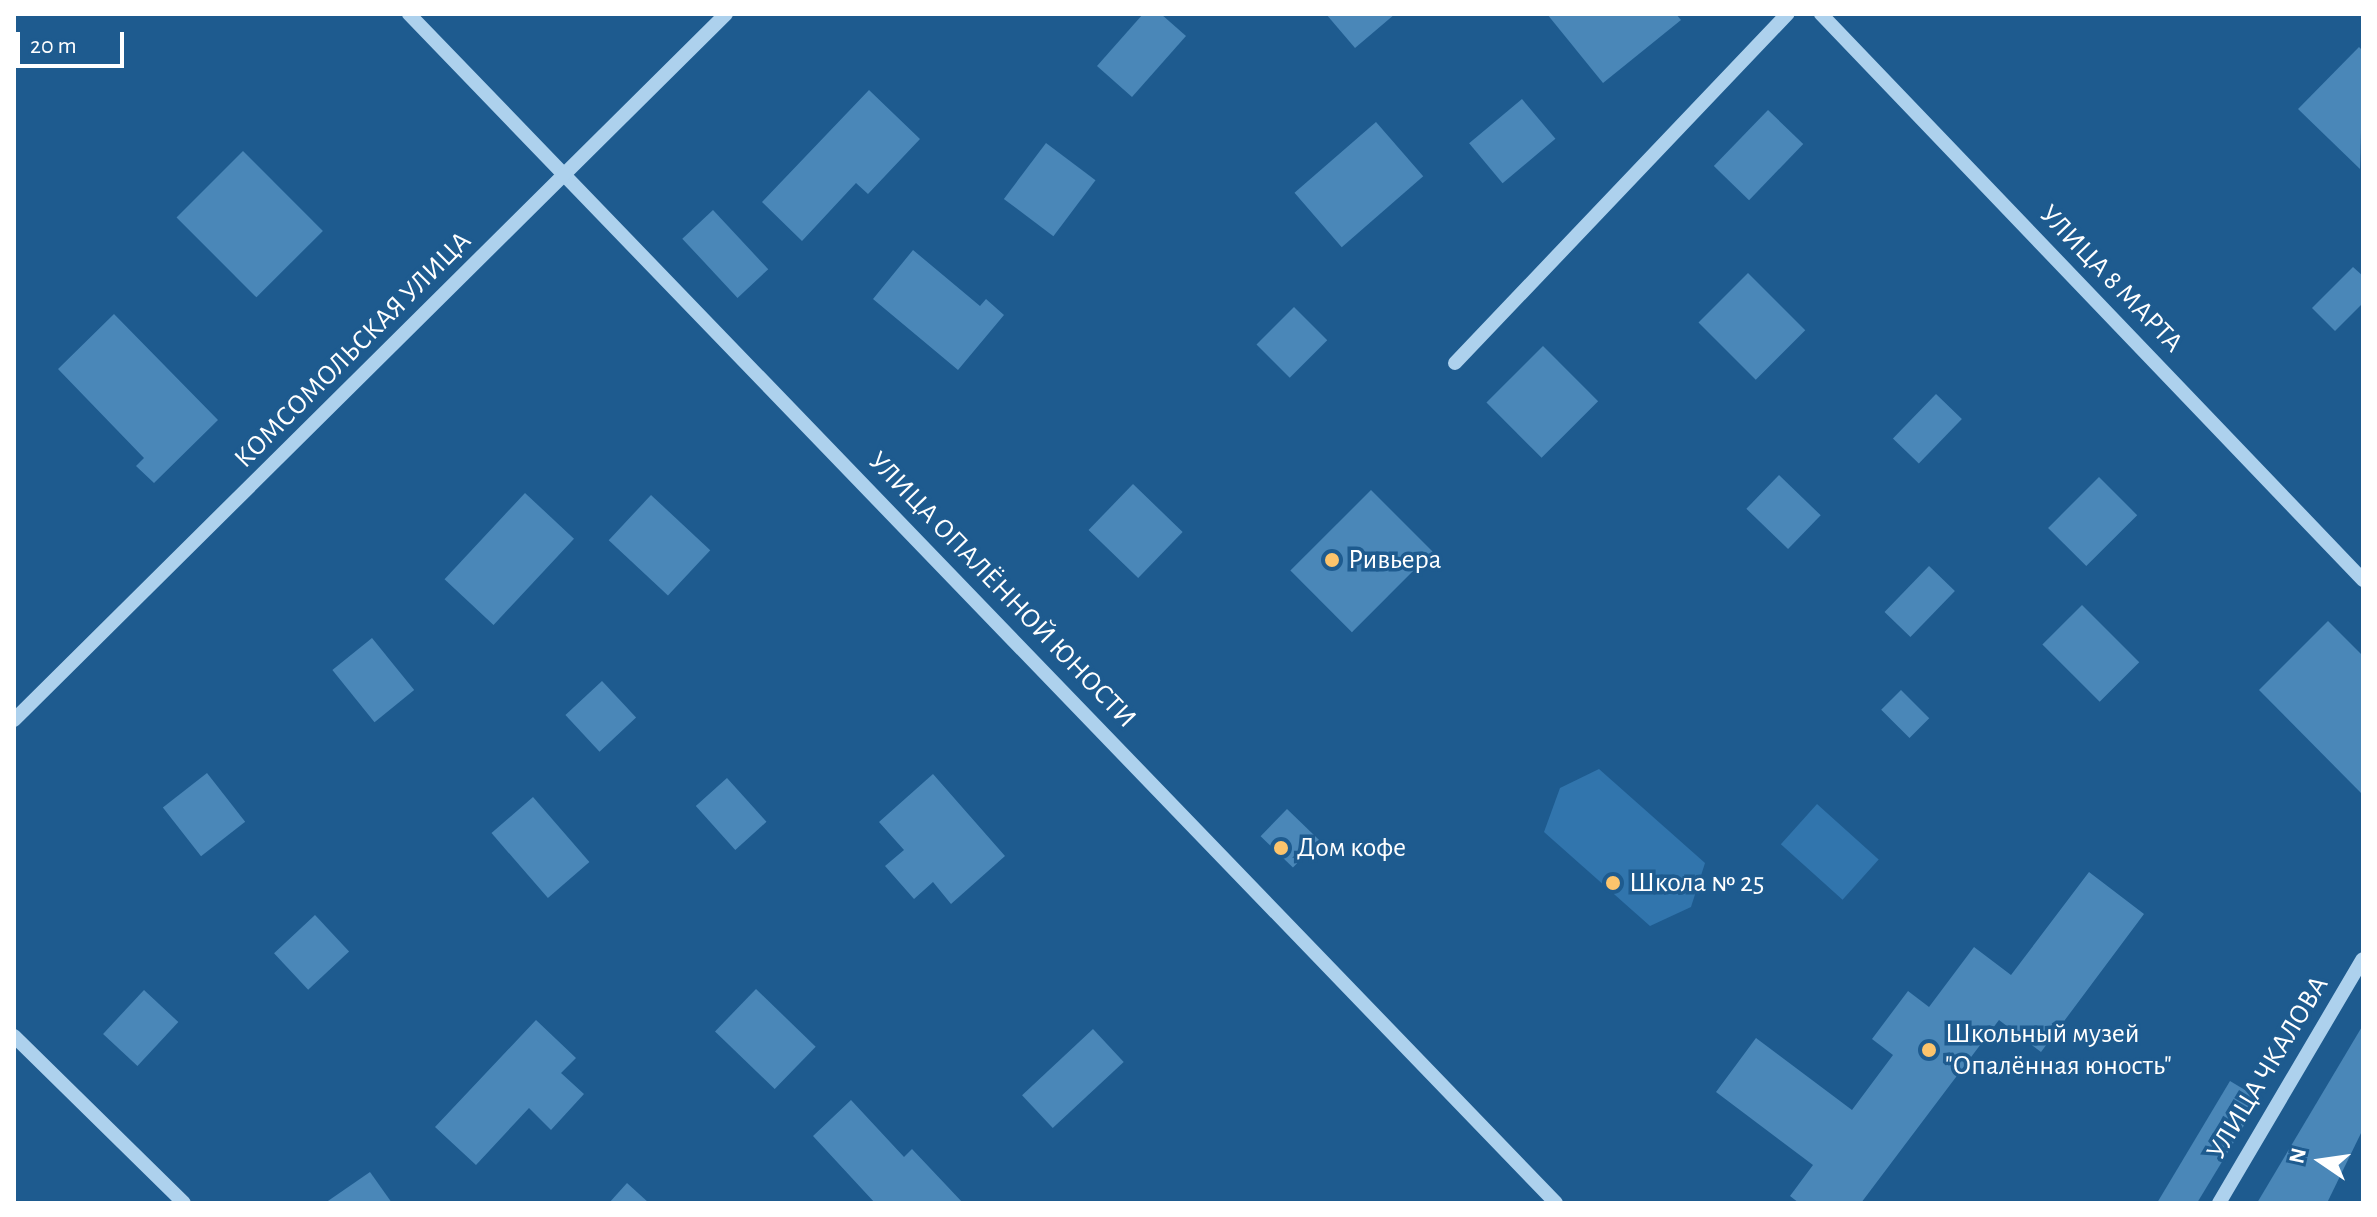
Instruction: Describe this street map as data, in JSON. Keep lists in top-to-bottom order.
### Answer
{
  "streets": {
    "street": [
      "УЛИЦА 8 МАРТА",
      "КОМСОМОЛЬСКАЯ УЛИЦА",
      "УЛИЦА ОПАЛЁННОЙ ЮНОСТИ",
      "УЛИЦА ЧКАЛОВА"
    ]
  },
  "crossings": [
    ["КОМСОМОЛЬСКАЯ УЛИЦА", "УЛИЦА ОПАЛЁННОЙ ЮНОСТИ"]
  ],
  "places": [
    "Ривьера",
    "Дом кофе",
    "Школа № 25",
    "Школьный музей \"Опалённая юность\""
  ],
  "scale_bar": "20 m",
  "north": "left"
}
